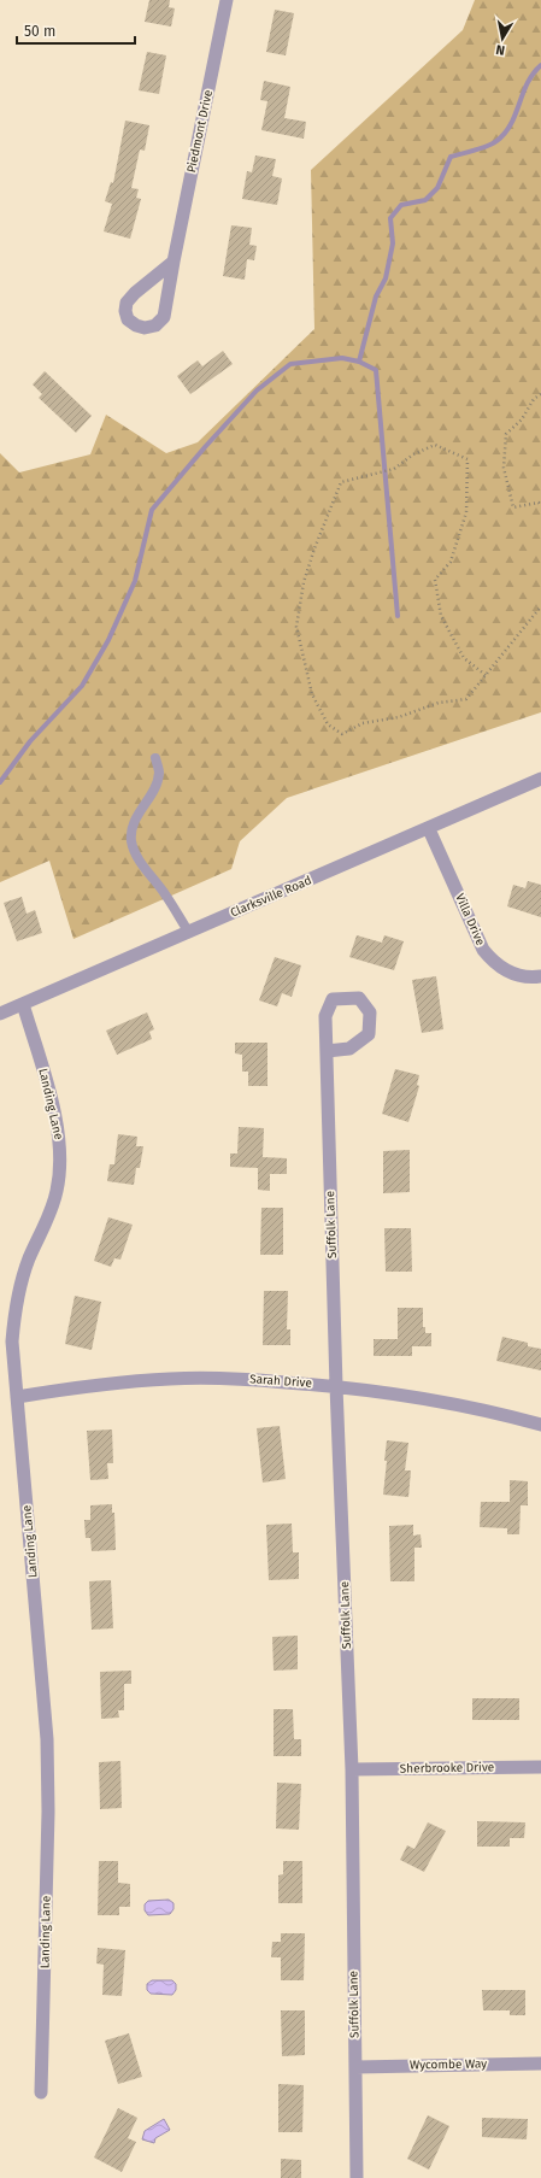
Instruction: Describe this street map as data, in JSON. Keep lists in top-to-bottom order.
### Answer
{
  "streets": {
    "street": [
      "Piedmont Drive",
      "Clarksville Road",
      "Villa Drive",
      "Landing Lane",
      "Suffolk Lane",
      "Sarah Drive",
      "Sherbrooke Drive",
      "Wycombe Way"
    ]
  },
  "crossings": [
    ["Clarksville Road", "Villa Drive"],
    ["Clarksville Road", "Landing Lane"],
    ["Landing Lane", "Sarah Drive"],
    ["Suffolk Lane", "Sarah Drive"],
    ["Suffolk Lane", "Sherbrooke Drive"],
    ["Suffolk Lane", "Wycombe Way"]
  ],
  "scale_bar": "50 m",
  "north": "bottom"
}
